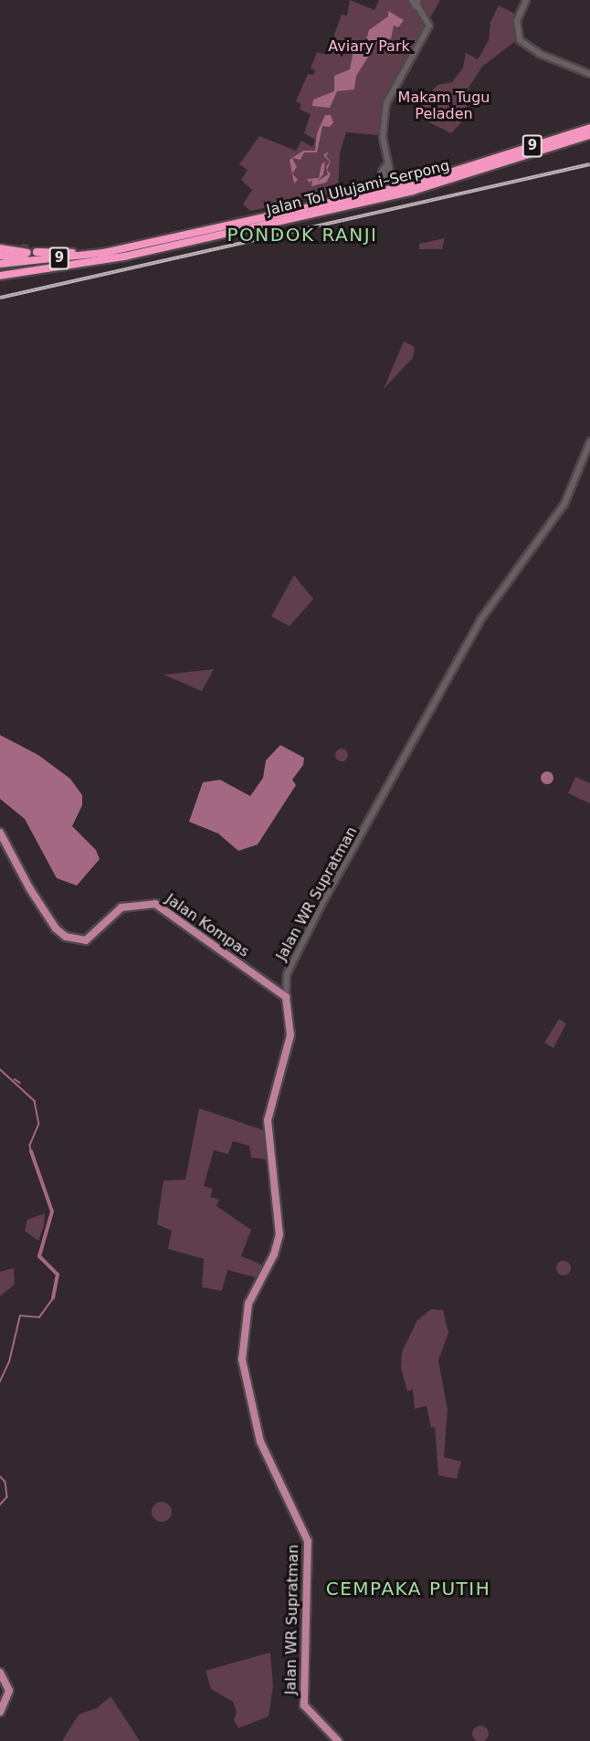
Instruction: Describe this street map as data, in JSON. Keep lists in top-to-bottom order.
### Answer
{
  "streets": {
    "highway": ["9", "Jalan Tol Ulujami–Serpong"],
    "main road": ["Jalan WR Supratman", "Jalan Kompas"]
  },
  "crossings": [
    ["Jalan WR Supratman", "Jalan Kompas"]
  ],
  "districts": ["PONDOK RANJI", "CEMPAKA PUTIH"],
  "parks": ["Aviary Park", "Makam Tugu Peladen"]
}
